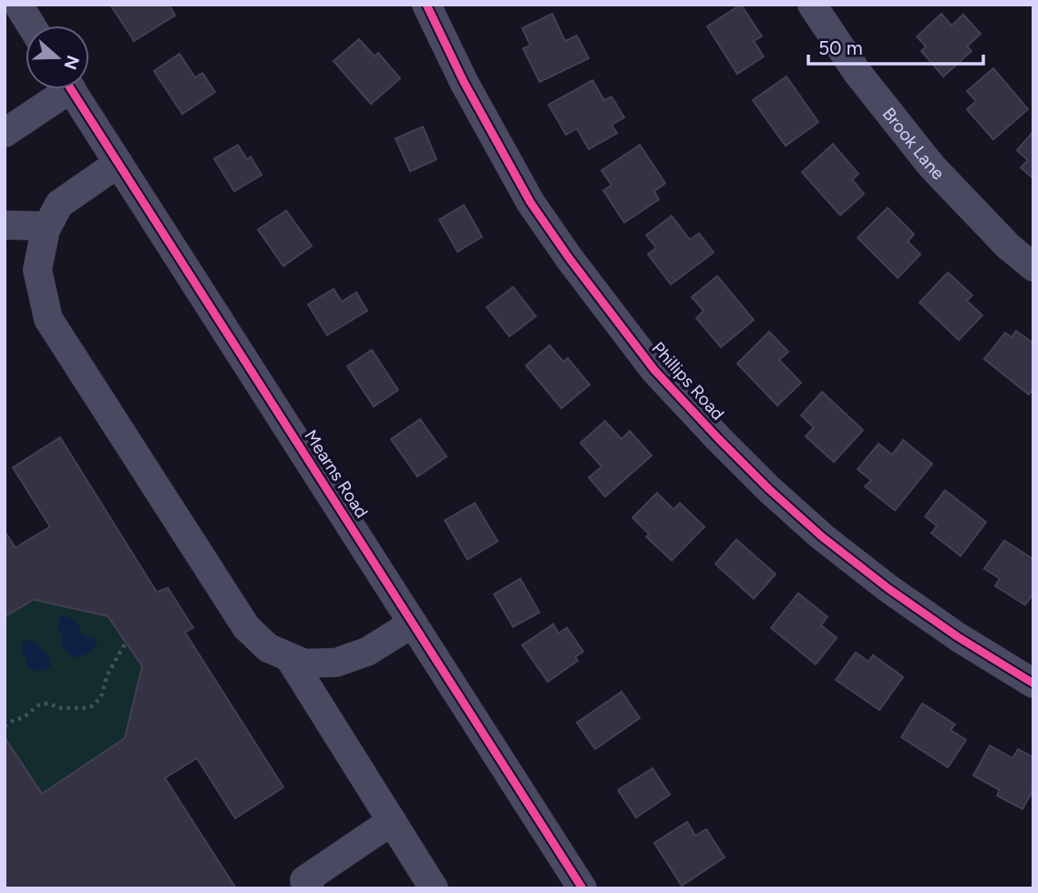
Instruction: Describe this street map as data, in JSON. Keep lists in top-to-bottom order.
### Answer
{
  "streets": {
    "street": ["Brook Lane", "Phillips Road", "Mearns Road"]
  },
  "scale_bar": "50 m",
  "north": "right"
}
